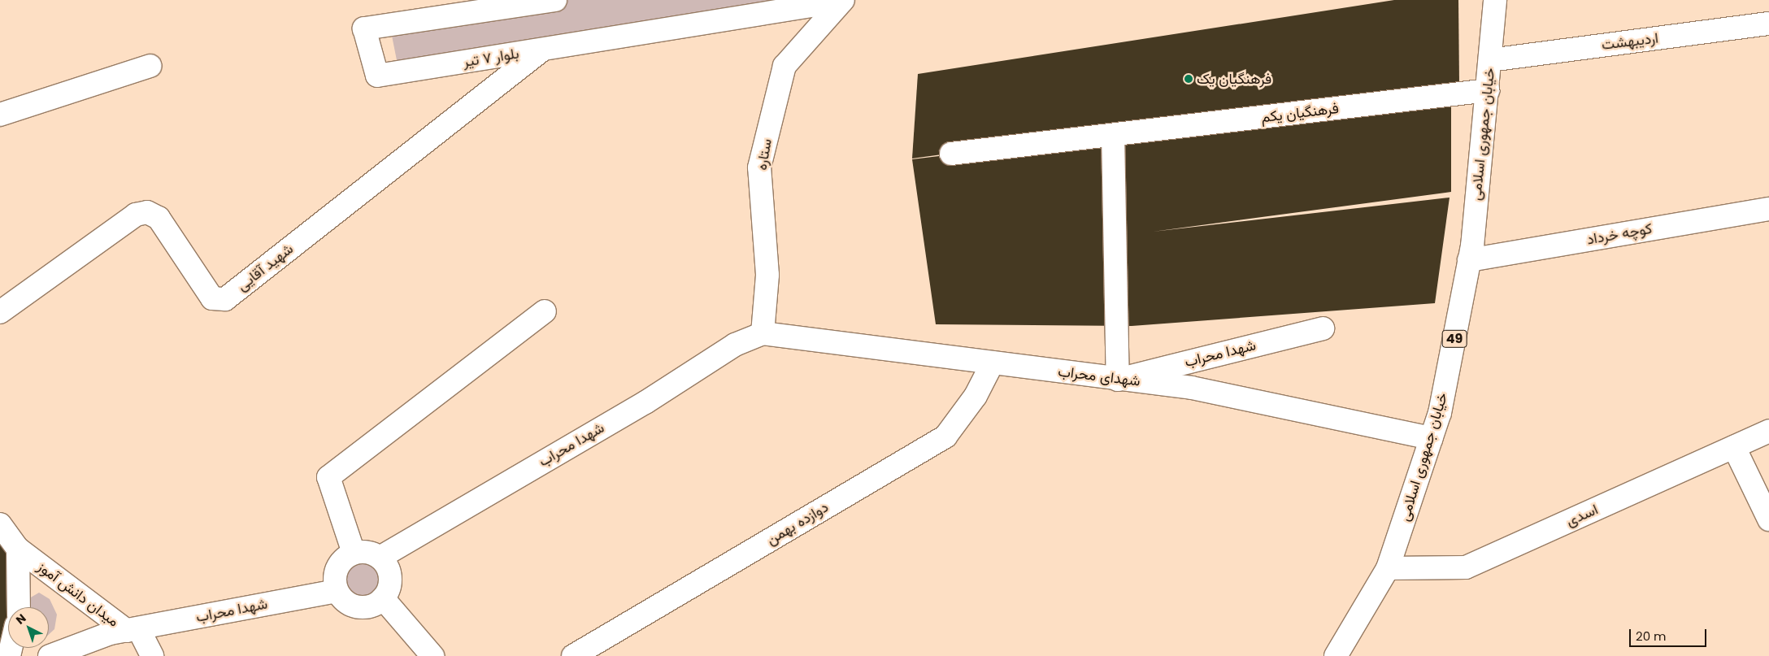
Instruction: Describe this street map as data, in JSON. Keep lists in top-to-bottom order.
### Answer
{
  "streets": {
    "street": [
      "اردیبهشت",
      "بلوار ۷ تیر",
      "فرهنگیان یکم",
      "خیابان جمهوری اسلامی",
      "ستاره",
      "کوچه خرداد",
      "شهید آقایی",
      "49",
      "شهدا محراب",
      "شهدای محراب",
      "اسدی",
      "دوازده بهمن",
      "میدان دانش آموز"
    ]
  },
  "crossings": [
    ["اردیبهشت", "خیابان جمهوری اسلامی"],
    ["بلوار ۷ تیر", "ستاره"],
    ["بلوار ۷ تیر", "شهید آقایی"],
    ["فرهنگیان یکم", "خیابان جمهوری اسلامی"],
    ["خیابان جمهوری اسلامی", "کوچه خرداد"],
    ["خیابان جمهوری اسلامی", "شهدای محراب"],
    ["خیابان جمهوری اسلامی", "اسدی"],
    ["ستاره", "شهدا محراب"],
    ["ستاره", "شهدای محراب"],
    ["شهدا محراب", "شهدای محراب"],
    ["شهدا محراب", "میدان دانش آموز"],
    ["شهدای محراب", "دوازده بهمن"]
  ],
  "places": ["فرهنگیان یک"],
  "scale_bar": "20 m",
  "north": "top left"
}
